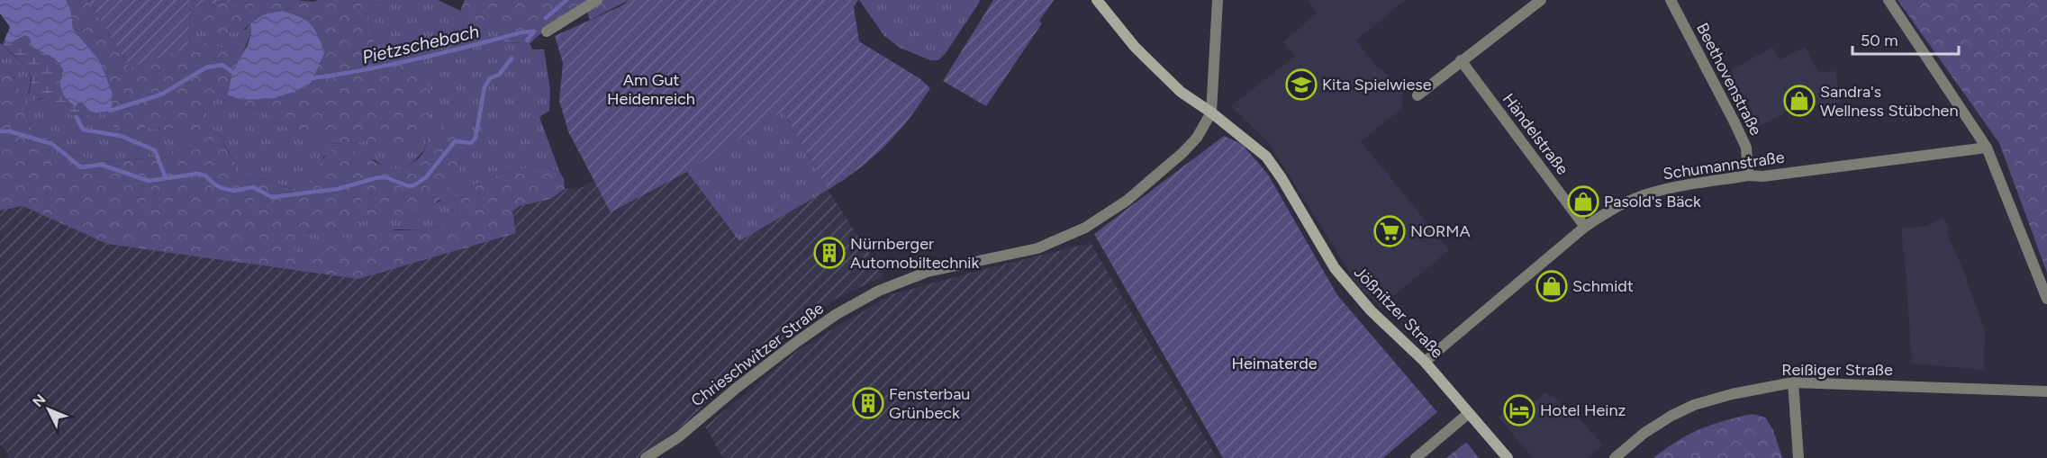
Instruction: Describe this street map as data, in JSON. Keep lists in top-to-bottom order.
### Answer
{
  "streets": {
    "street": [
      "Beethovenstraße",
      "Händelstraße",
      "Schumannstraße",
      "Jößnitzer Straße",
      "Chrieschwitzer Straße",
      "Reißiger Straße"
    ]
  },
  "crossings": [
    ["Beethovenstraße", "Schumannstraße"],
    ["Händelstraße", "Schumannstraße"],
    ["Schumannstraße", "Jößnitzer Straße"],
    ["Jößnitzer Straße", "Chrieschwitzer Straße"]
  ],
  "water": ["Pietzschebach"],
  "parks": ["Am Gut Heidenreich", "Heimaterde"],
  "places": {
    "school or university": ["Kita Spielwiese"],
    "shop": ["Sandra's Wellness Stübchen", "Pasold's Bäck", "Schmidt"],
    "supermarket": ["NORMA"],
    "building": ["Nürnberger Automobiltechnik", "Fensterbau Grünbeck"],
    "hotel": ["Hotel Heinz"]
  },
  "scale_bar": "50 m",
  "north": "top left"
}
